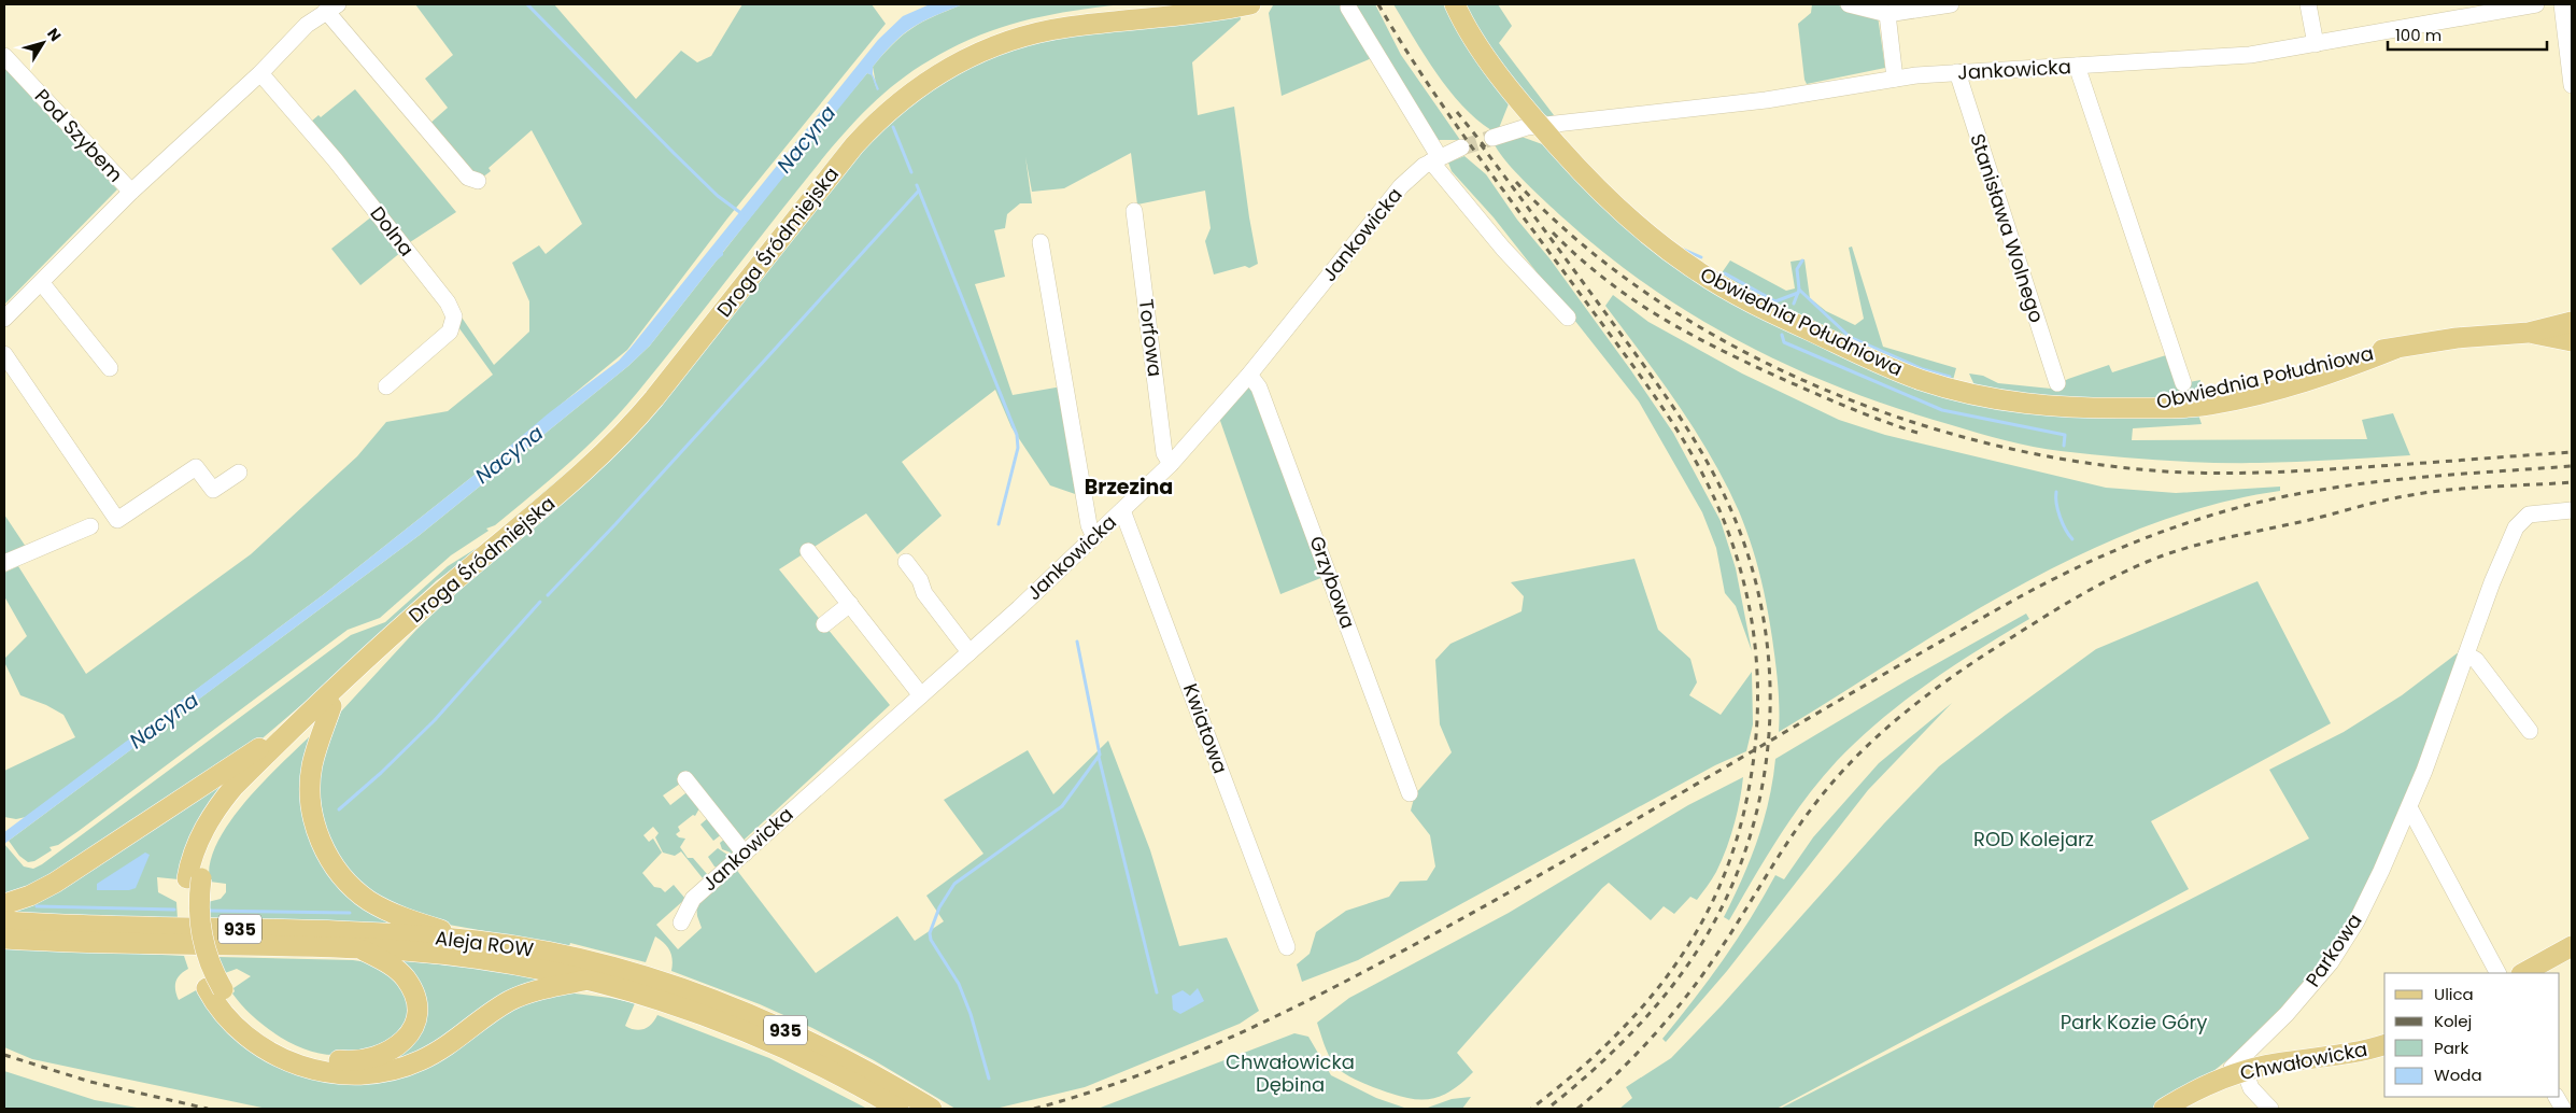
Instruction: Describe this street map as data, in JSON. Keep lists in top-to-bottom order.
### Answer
{
  "streets": {
    "main road": [
      "Droga Śródmiejska",
      "Obwiednia Południowa",
      "935",
      "Aleja ROW",
      "Chwałowicka"
    ],
    "street": [
      "Jankowicka",
      "Pod Szybem",
      "Stanisława Wolnego",
      "Dolna",
      "Torfowa",
      "Grzybowa",
      "Kwiatowa",
      "Parkowa"
    ]
  },
  "crossings": [
    ["Jankowicka", "Stanisława Wolnego"],
    ["Jankowicka", "Obwiednia Południowa"],
    ["Jankowicka", "Torfowa"],
    ["Jankowicka", "Grzybowa"],
    ["Jankowicka", "Kwiatowa"],
    ["Parkowa", "Chwałowicka"]
  ],
  "districts": ["Brzezina"],
  "water": ["Nacyna"],
  "parks": ["ROD Kolejarz", "Park Kozie Góry", "Chwałowicka Dębina"],
  "legend": [
    "Ulica",
    "Kolej",
    "Park",
    "Woda"
  ],
  "scale_bar": "100 m",
  "north": "top right"
}
